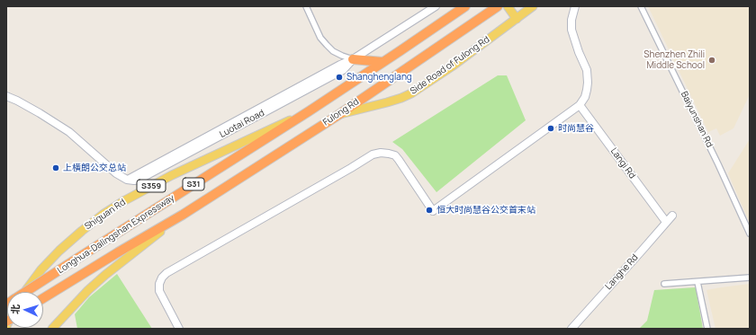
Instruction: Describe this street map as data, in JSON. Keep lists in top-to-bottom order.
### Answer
{
  "streets": {
    "highway": ["Fulong Rd", "S31", "Longhua-Dalingshan Expressway"],
    "main road": ["Side Road of Fulong Rd", "S359", "Shiguan Rd"],
    "street": [
      "Baiyunshan Rd",
      "Luotai Road",
      "Langi Rd",
      "Langhe Rd"
    ]
  },
  "crossings": [
    ["Side Road of Fulong Rd", "Fulong Rd"],
    ["Fulong Rd", "Longhua-Dalingshan Expressway"],
    ["Langi Rd", "Langhe Rd"],
    ["S31", "Shiguan Rd"],
    ["S31", "Longhua-Dalingshan Expressway"],
    ["Shiguan Rd", "Longhua-Dalingshan Expressway"]
  ],
  "places": [
    "Shenzhen Zhili Middle School",
    "Shanghenglang",
    "时尚慧谷",
    "上横朗公交总站",
    "恒大时尚慧谷公交首末站"
  ],
  "north": "left"
}
